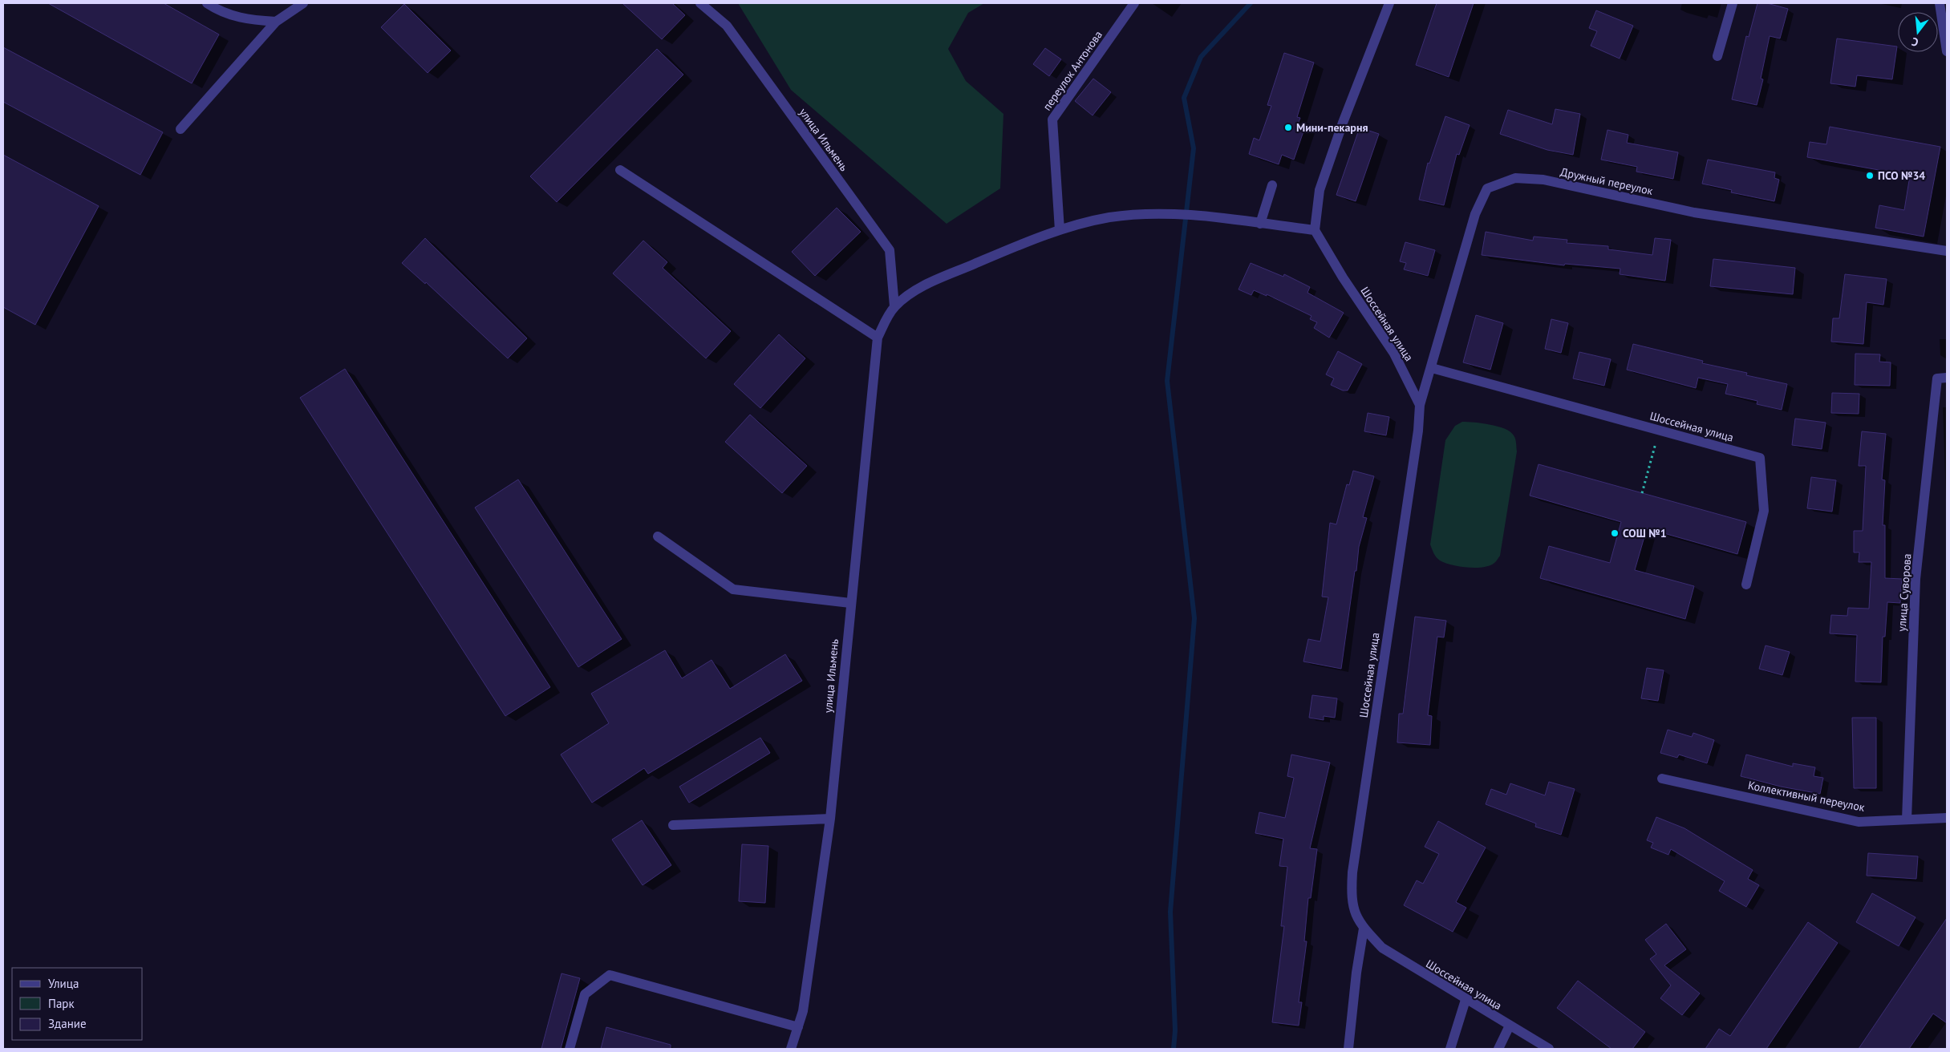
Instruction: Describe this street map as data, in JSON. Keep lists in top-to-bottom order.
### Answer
{
  "streets": {
    "street": [
      "переулок Антонова",
      "улица Ильмень",
      "Дружный переулок",
      "Шоссейная улица",
      "улица Суворова",
      "Коллективный переулок"
    ]
  },
  "crossings": [
    ["переулок Антонова", "улица Ильмень"],
    ["улица Ильмень", "Шоссейная улица"],
    ["Дружный переулок", "Шоссейная улица"],
    ["улица Суворова", "Коллективный переулок"]
  ],
  "places": ["Мини-пекарня", "ПСО №34", "СОШ №1"],
  "legend": ["Улица", "Парк", "Здание"],
  "north": "bottom"
}
